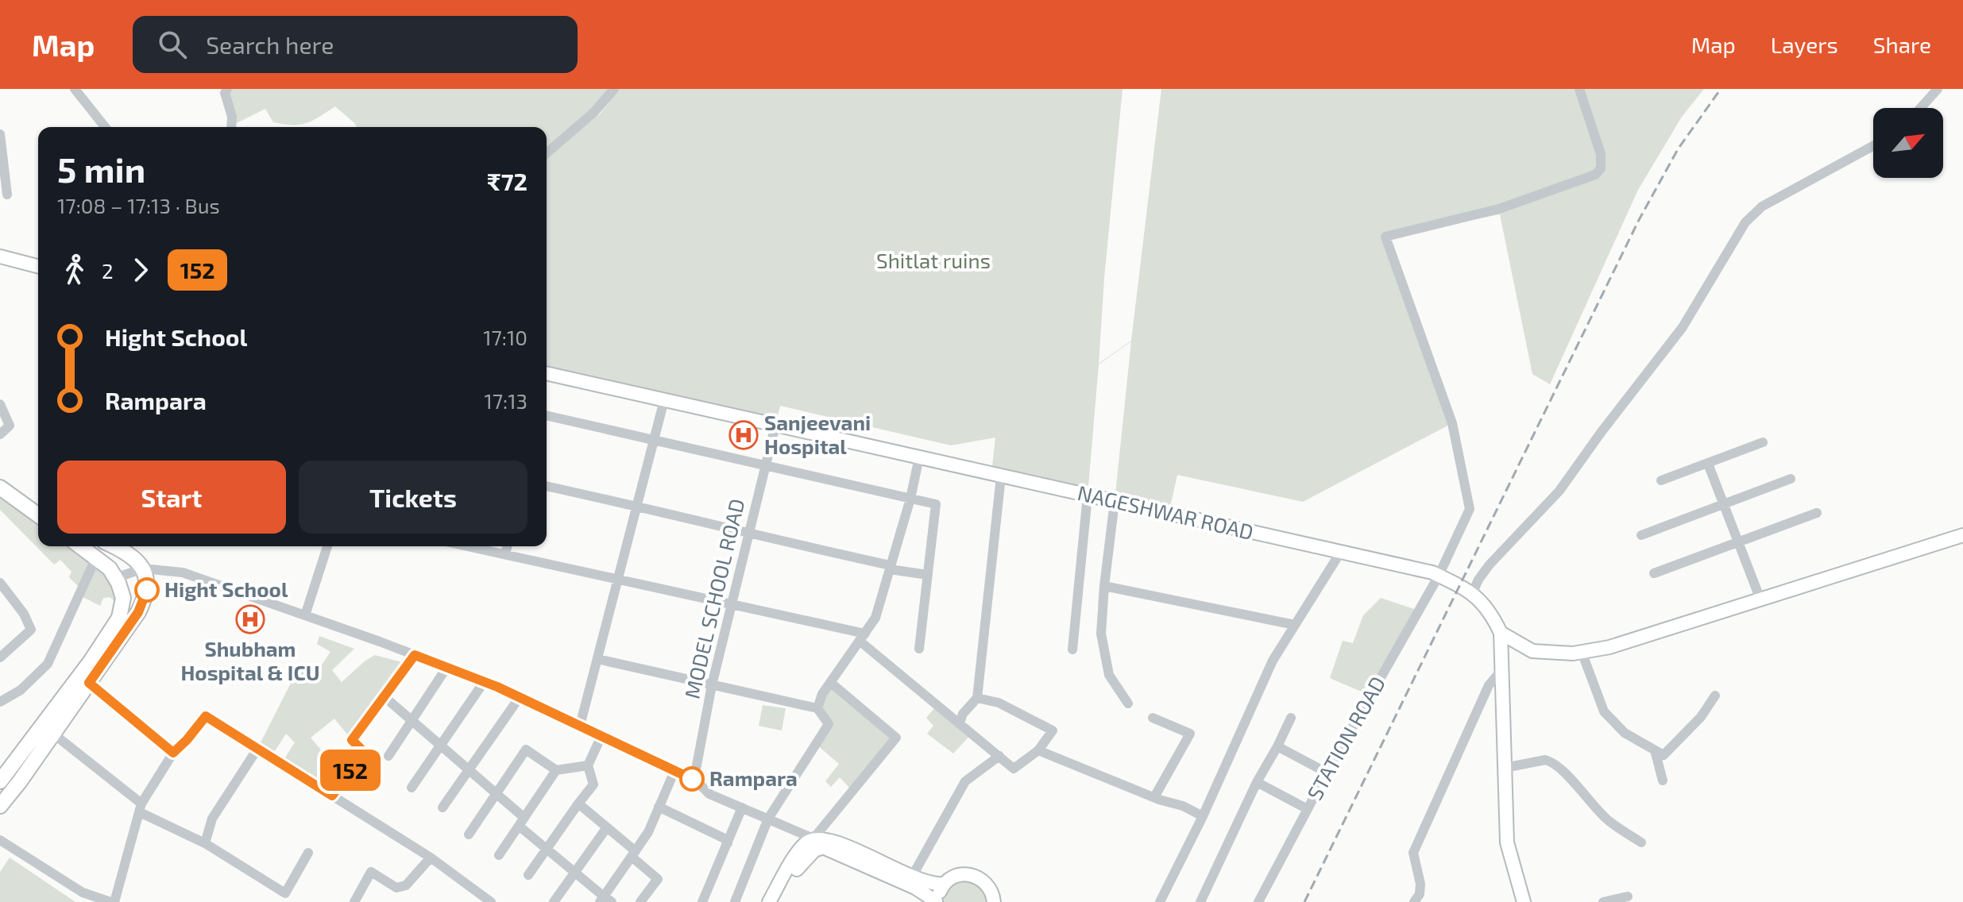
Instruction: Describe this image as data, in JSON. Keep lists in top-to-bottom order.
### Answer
{
  "streets": {
    "main road": ["NAGESHWAR ROAD"],
    "street": ["MODEL SCHOOL ROAD", "STATION ROAD"]
  },
  "crossings": [
    ["NAGESHWAR ROAD", "MODEL SCHOOL ROAD"],
    ["NAGESHWAR ROAD", "STATION ROAD"]
  ],
  "parks": ["Shitlat ruins"],
  "places": {
    "hospital": ["Sanjeevani Hospital", "Shubham Hospital & ICU"],
    "other": ["Hight School", "Rampara"]
  },
  "lines": ["bus line 152"],
  "north": "top right",
  "page": {
    "header": "Map",
    "search": "Search here",
    "nav": ["Map", "Layers", "Share"],
    "on_map": "152",
    "heading": ["5 min", "17:08 – 17:13 · Bus", "₹72"],
    "legs": ["2", "152"],
    "list": [
      {
        "name": "Hight School",
        "value": "17:10"
      },
      {
        "name": "Rampara",
        "value": "17:13"
      }
    ],
    "buttons": ["Start", "Tickets"]
  }
}
